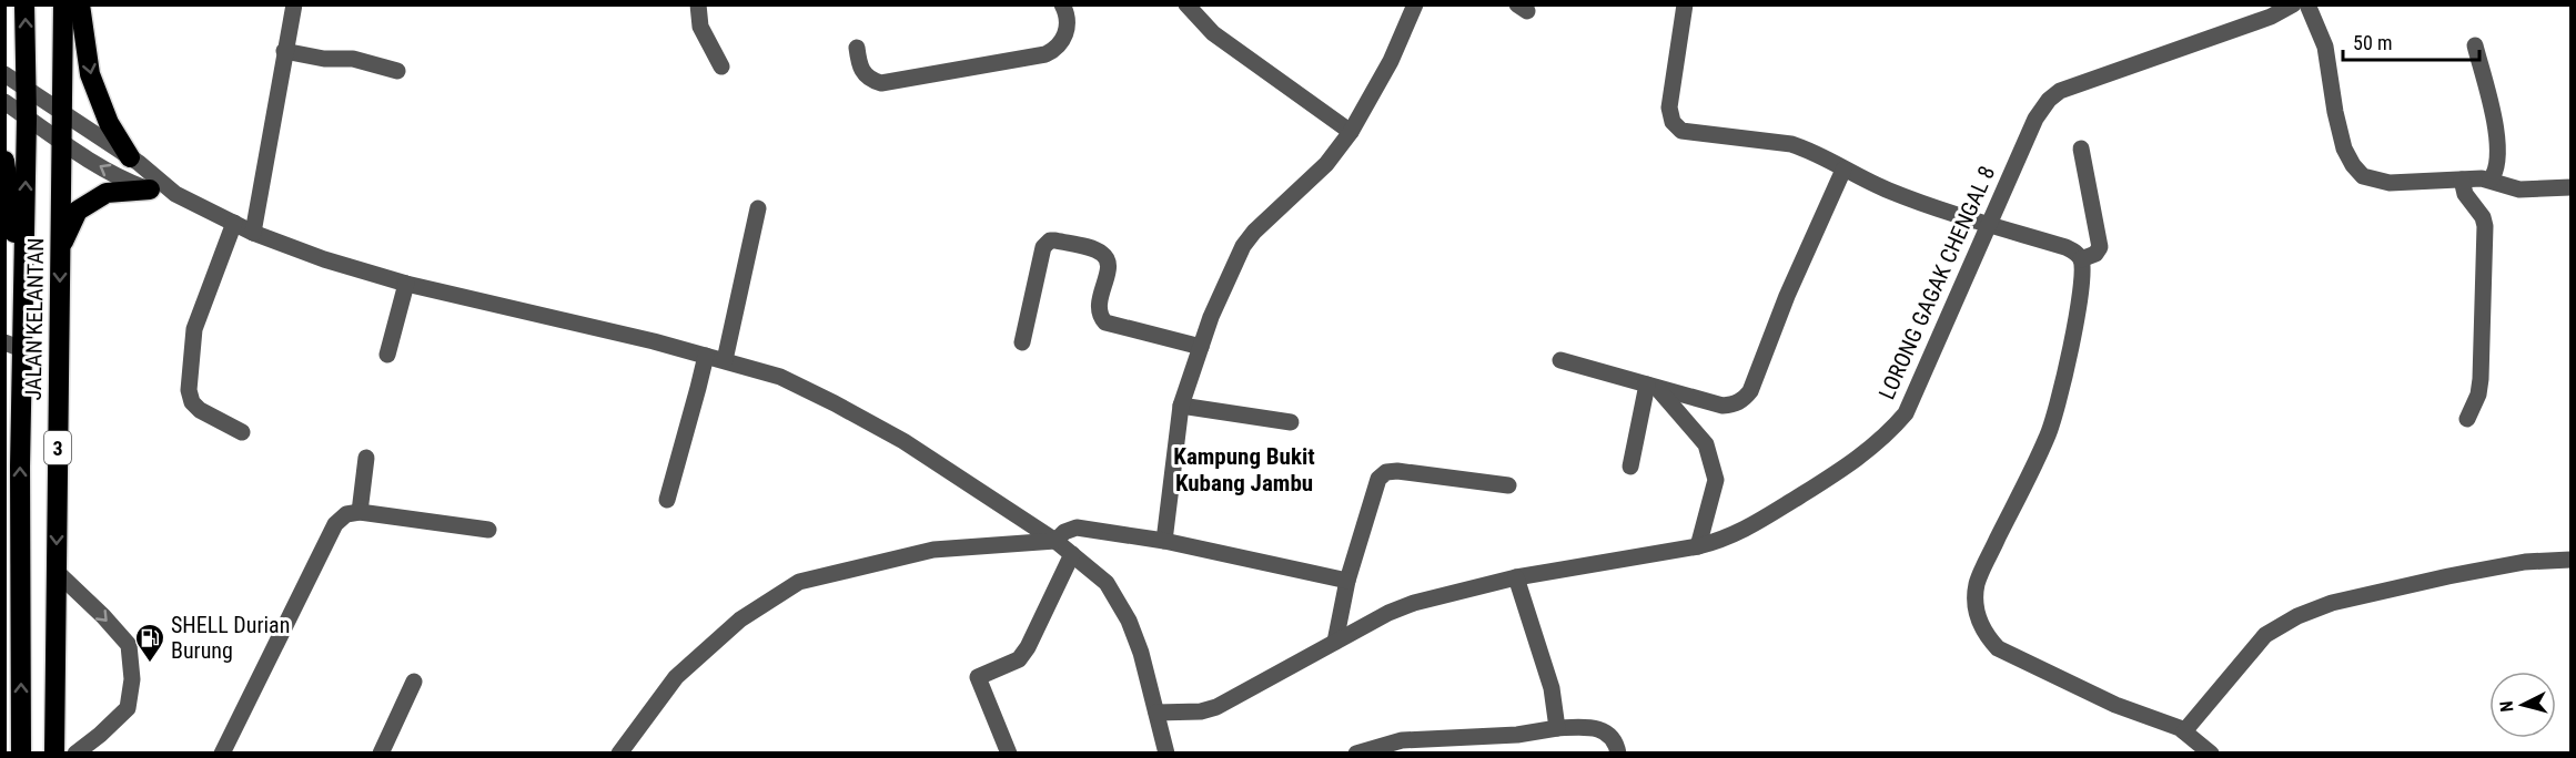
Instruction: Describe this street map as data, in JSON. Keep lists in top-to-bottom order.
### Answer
{
  "streets": {
    "highway": ["JALAN KELANTAN", "3"],
    "street": ["LORONG GAGAK CHENGAL 8"]
  },
  "districts": ["Kampung Bukit Kubang Jambu"],
  "places": {
    "fuel station": ["SHELL Durian Burung"]
  },
  "scale_bar": "50 m",
  "north": "left"
}
